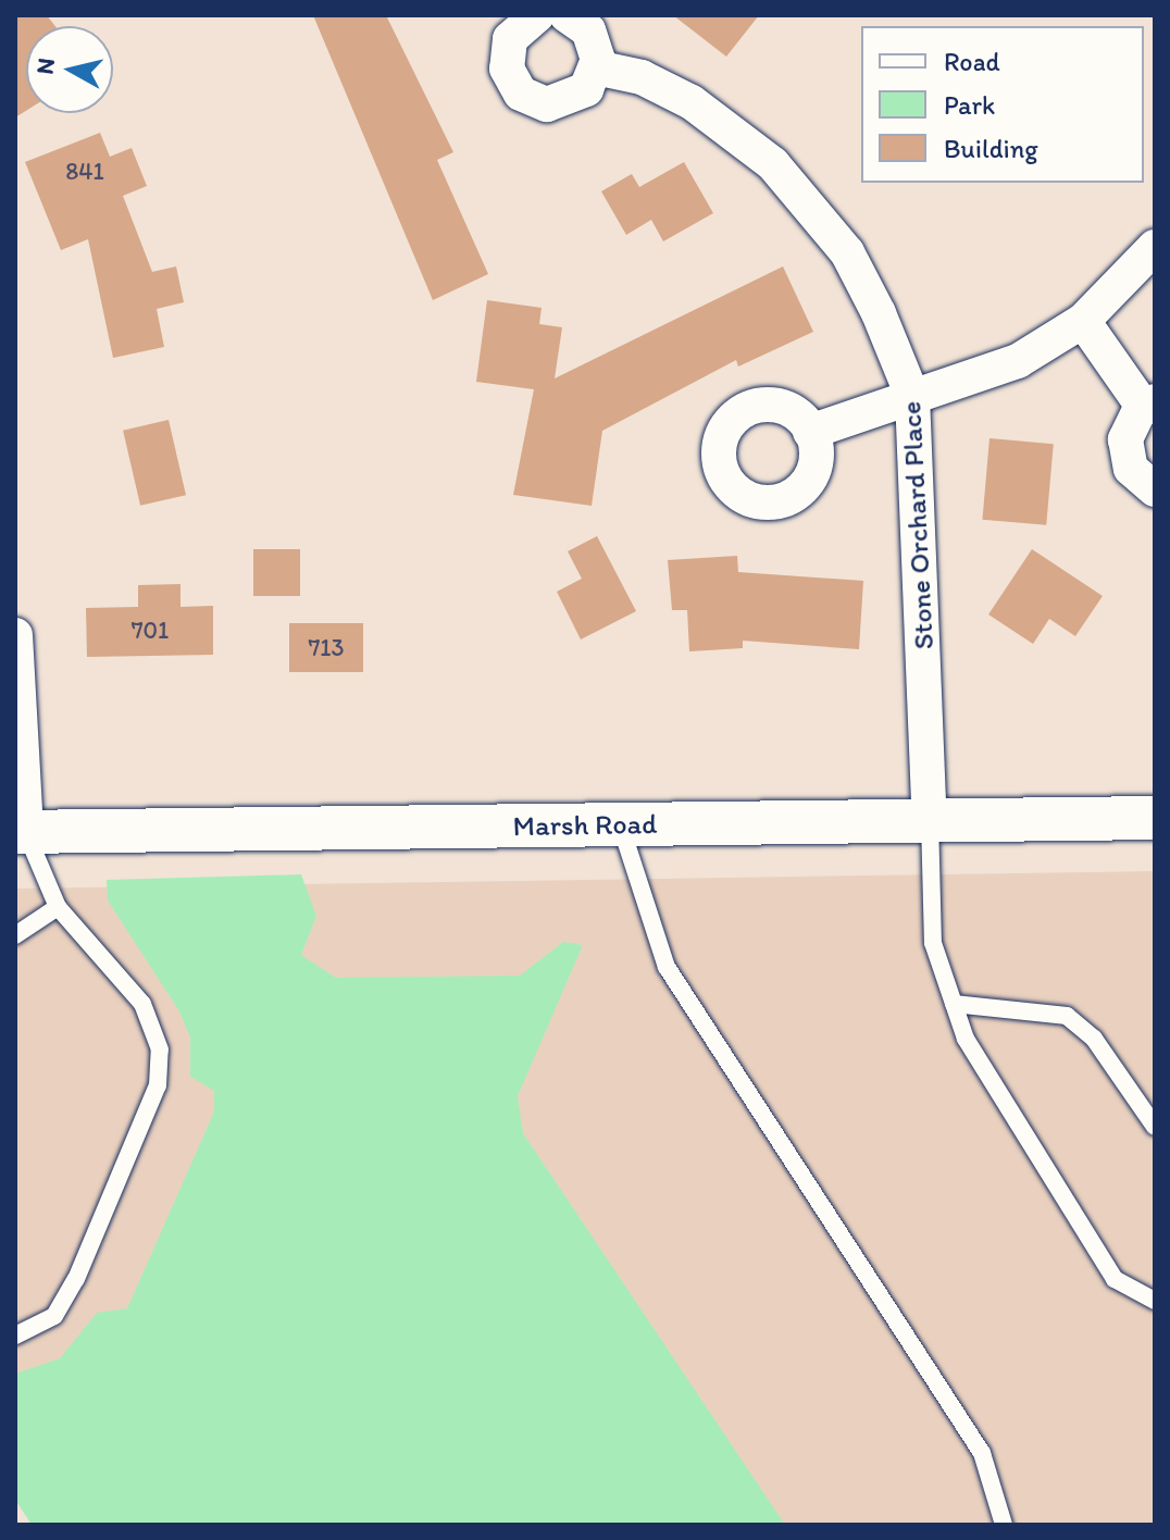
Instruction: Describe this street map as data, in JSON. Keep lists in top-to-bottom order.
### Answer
{
  "streets": {
    "street": ["Stone Orchard Place", "Marsh Road"]
  },
  "crossings": [
    ["Stone Orchard Place", "Marsh Road"]
  ],
  "house_numbers": ["841", "701", "713"],
  "legend": ["Road", "Park", "Building"],
  "north": "left"
}
